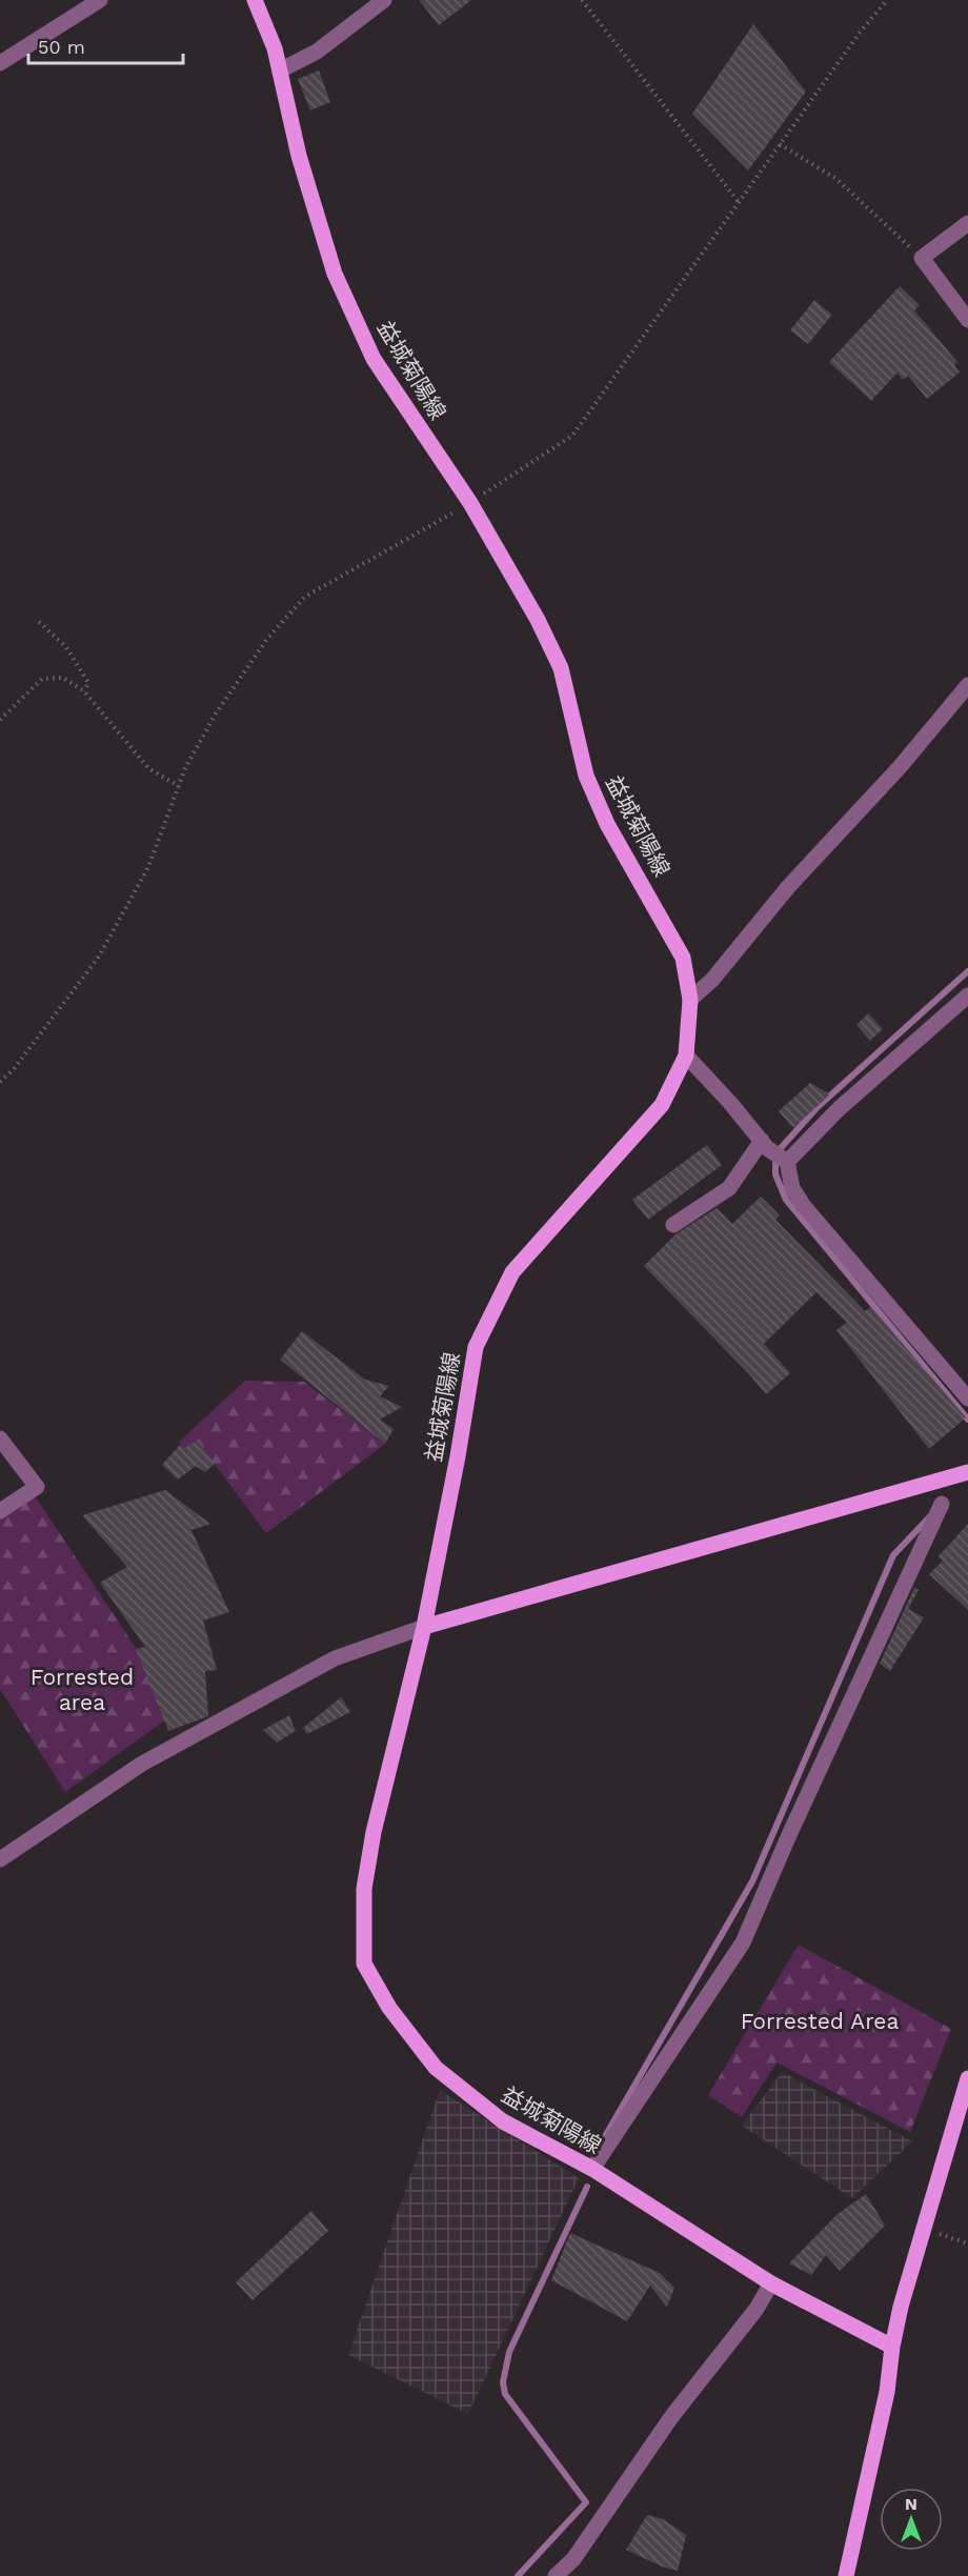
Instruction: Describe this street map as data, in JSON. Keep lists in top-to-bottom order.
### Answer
{
  "streets": {
    "main road": ["益城菊陽線"]
  },
  "parks": ["Forrested area", "Forrested Area"],
  "scale_bar": "50 m",
  "north": "top"
}
